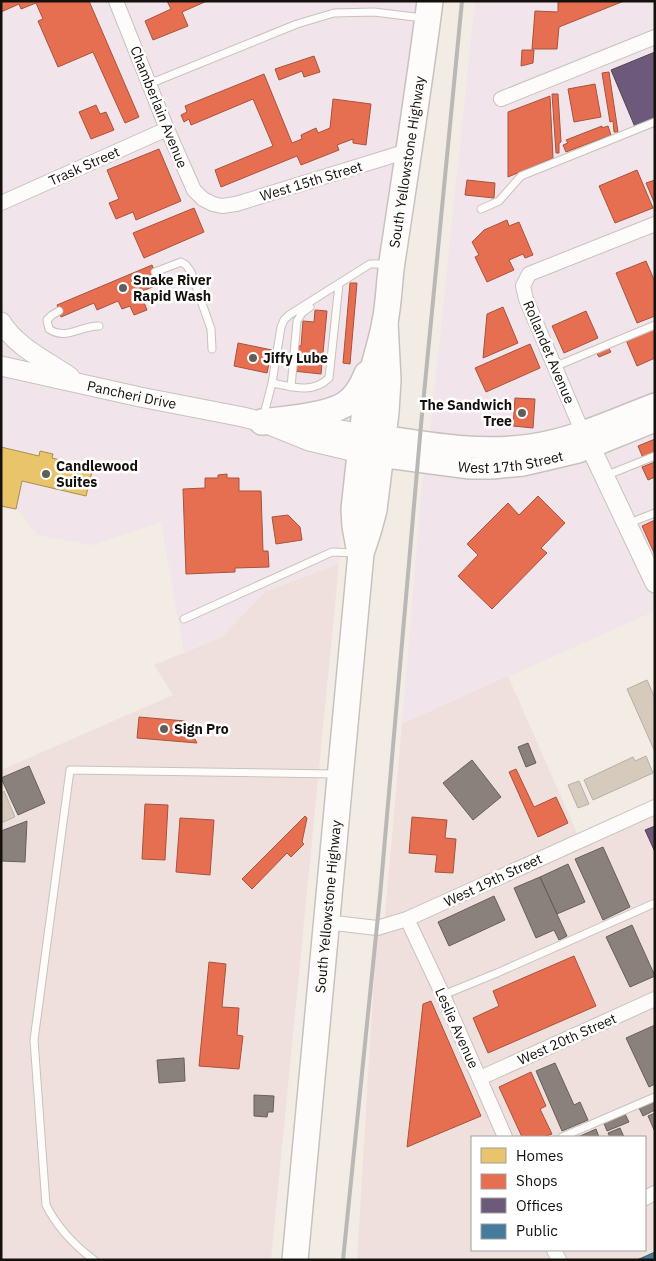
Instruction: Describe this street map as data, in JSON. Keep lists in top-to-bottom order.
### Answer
{
  "streets": {
    "highway": ["South Yellowstone Highway"],
    "main road": ["Rollandet Avenue", "Pancheri Drive", "West 17th Street"],
    "street": [
      "Chamberlain Avenue",
      "Trask Street",
      "West 15th Street",
      "West 19th Street",
      "Leslie Avenue",
      "West 20th Street"
    ]
  },
  "crossings": [
    ["Chamberlain Avenue", "Trask Street"],
    ["Chamberlain Avenue", "West 15th Street"],
    ["South Yellowstone Highway", "West 15th Street"],
    ["South Yellowstone Highway", "Pancheri Drive"],
    ["South Yellowstone Highway", "West 17th Street"],
    ["South Yellowstone Highway", "West 19th Street"],
    ["Rollandet Avenue", "West 17th Street"],
    ["Pancheri Drive", "West 17th Street"],
    ["West 19th Street", "Leslie Avenue"],
    ["Leslie Avenue", "West 20th Street"]
  ],
  "places": [
    "Snake River Rapid Wash",
    "Jiffy Lube",
    "The Sandwich Tree",
    "Candlewood Suites",
    "Sign Pro"
  ],
  "legend": [
    "Homes",
    "Shops",
    "Offices",
    "Public"
  ]
}
